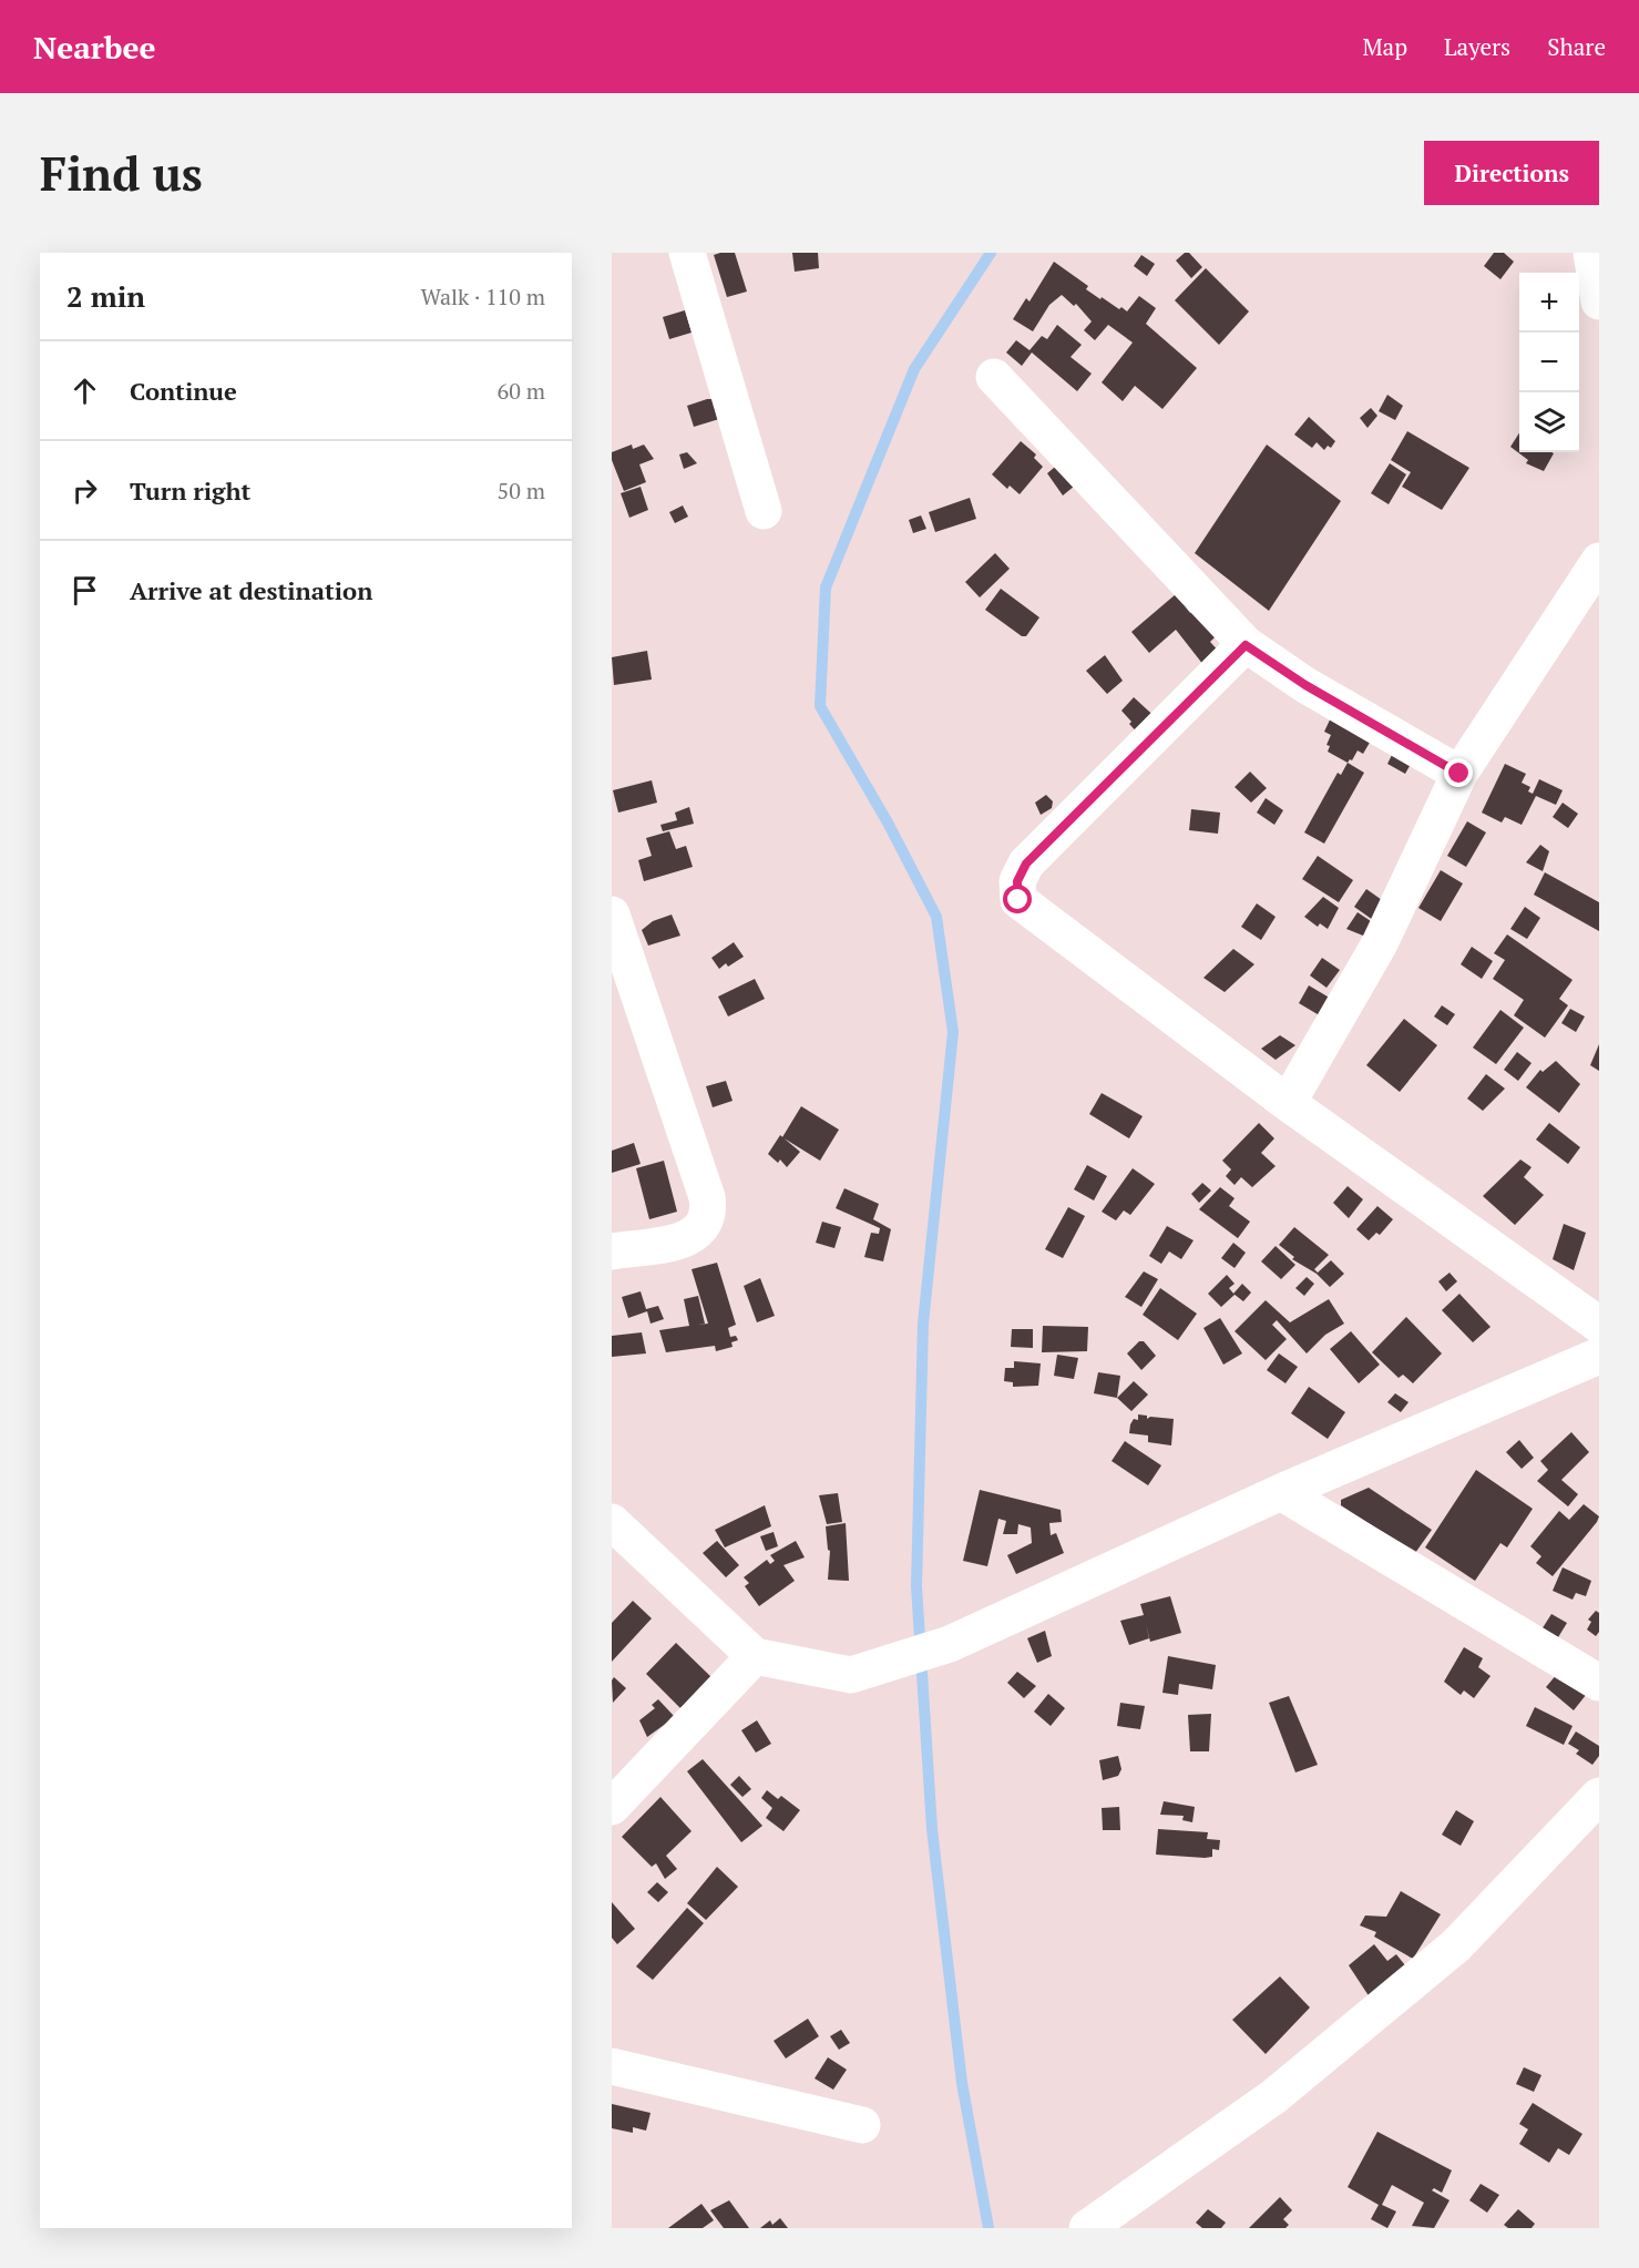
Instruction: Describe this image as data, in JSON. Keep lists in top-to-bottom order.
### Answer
{
  "page": {
    "header": "Nearbee",
    "nav": ["Map", "Layers", "Share"],
    "buttons": "Directions",
    "title": "Find us",
    "heading": ["2 min", "Walk · 110 m"],
    "map_buttons": ["+", "−"],
    "list": [
      ["Continue", "60 m"],
      ["Turn right", "50 m"],
      "Arrive at destination"
    ]
  }
}
